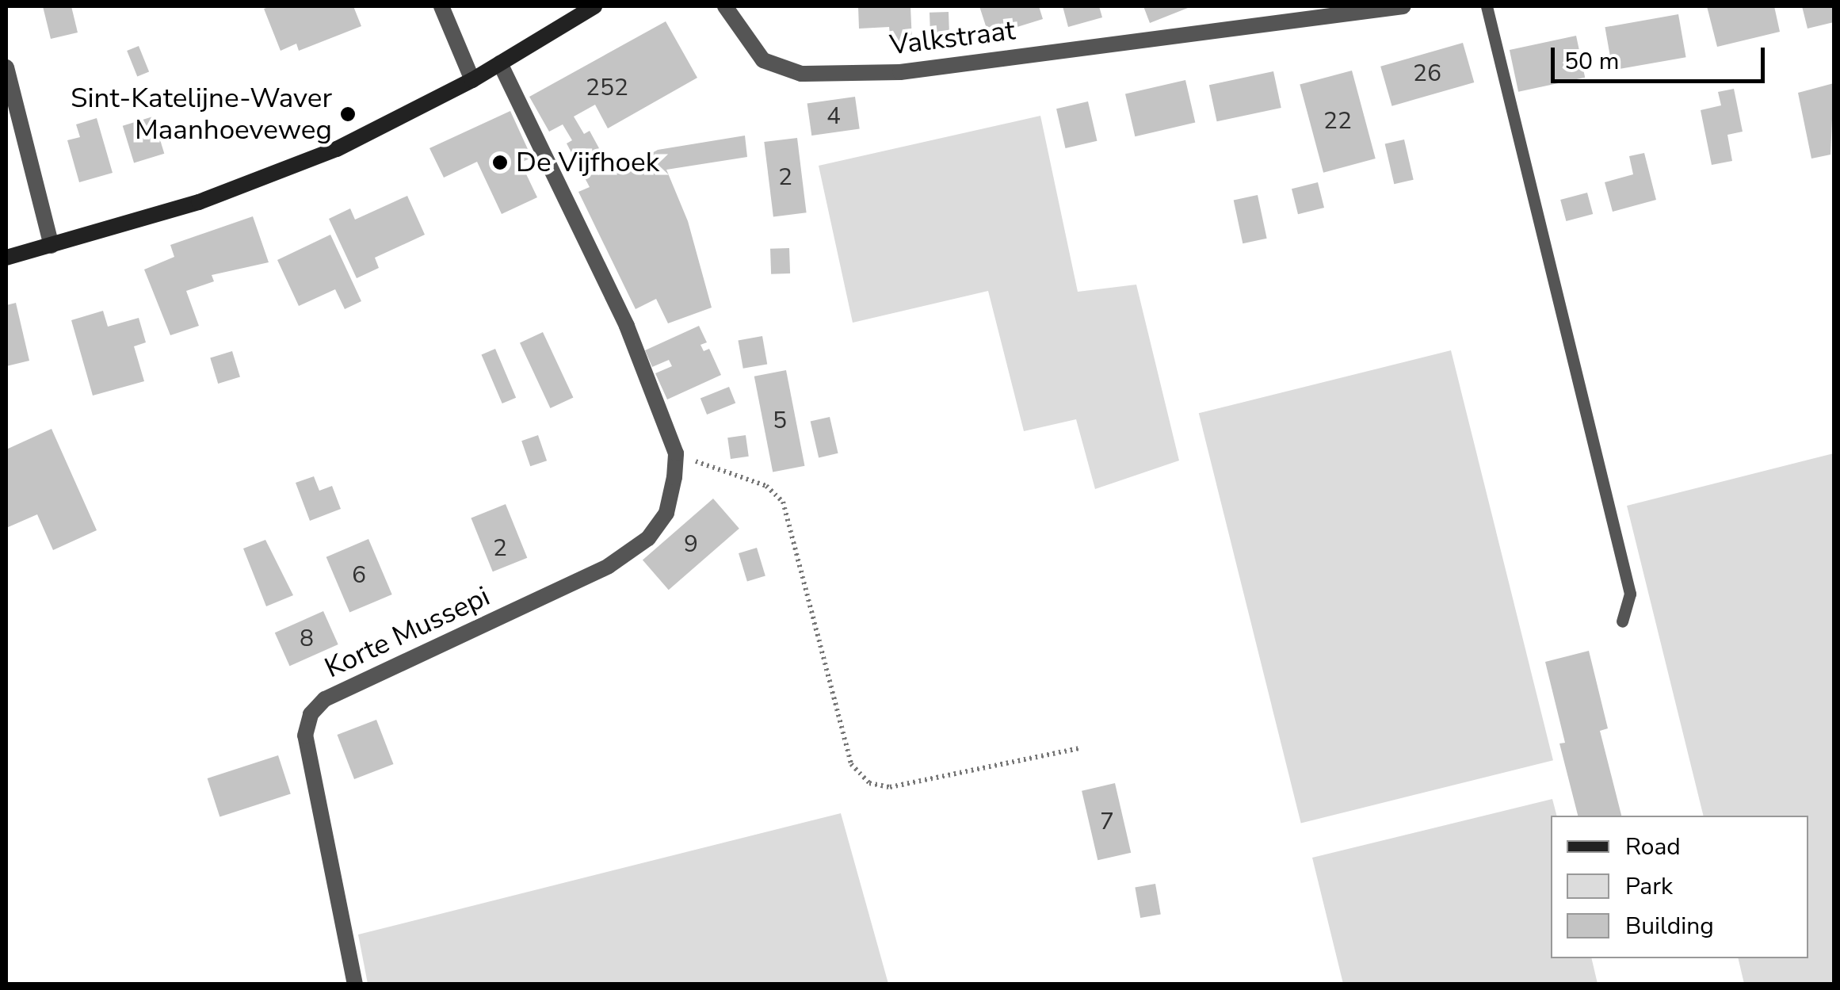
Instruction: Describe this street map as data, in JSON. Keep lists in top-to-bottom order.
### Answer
{
  "streets": {
    "street": ["Valkstraat", "Korte Mussepi"]
  },
  "places": ["Sint-Katelijne-Waver Maanhoeveweg", "De Vijfhoek"],
  "house_numbers": [
    "26",
    "252",
    "4",
    "22",
    "2",
    "5",
    "9",
    "2",
    "6",
    "8",
    "7"
  ],
  "legend": ["Road", "Park", "Building"],
  "scale_bar": "50 m"
}
